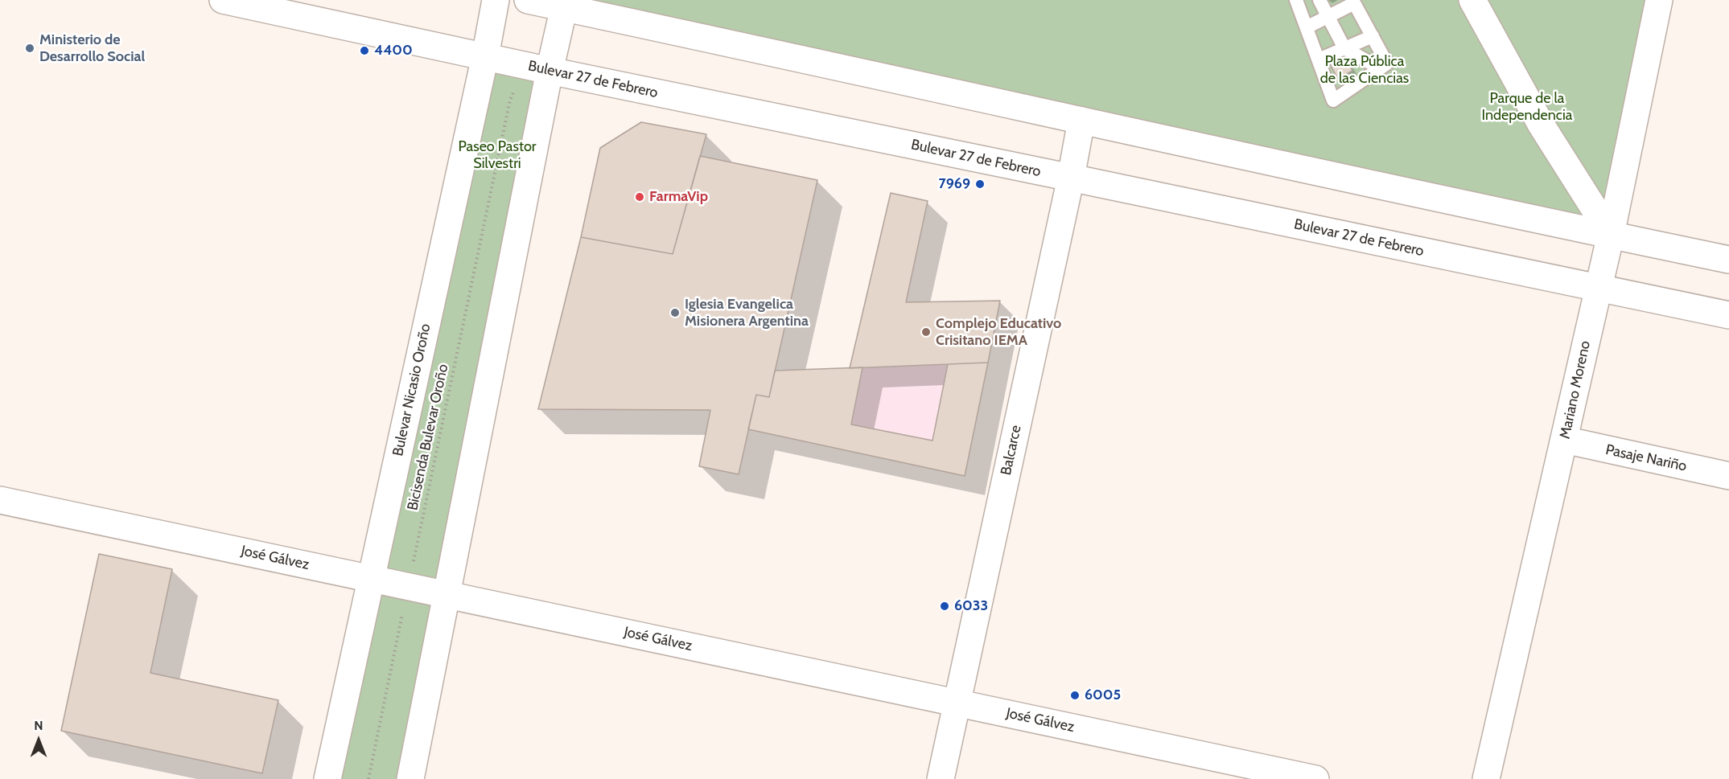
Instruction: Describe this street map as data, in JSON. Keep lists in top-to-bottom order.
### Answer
{
  "streets": {
    "main road": [
      "Bulevar 27 de Febrero",
      "Bulevar Nicasio Oroño",
      "Mariano Moreno",
      "Balcarce",
      "Pasaje Nariño",
      "José Gálvez"
    ],
    "path": ["Bicisenda Bulevar Oroño"]
  },
  "crossings": [
    ["Bulevar 27 de Febrero", "Bulevar Nicasio Oroño"],
    ["Bulevar 27 de Febrero", "Mariano Moreno"],
    ["Bulevar 27 de Febrero", "Balcarce"],
    ["Bulevar Nicasio Oroño", "José Gálvez"],
    ["Mariano Moreno", "Pasaje Nariño"],
    ["Bicisenda Bulevar Oroño", "José Gálvez"],
    ["Balcarce", "José Gálvez"]
  ],
  "parks": ["Plaza Pública de las Ciencias", "Parque de la Independencia", "Paseo Pastor Silvestri"],
  "places": [
    "Ministerio de Desarrollo Social",
    "4400",
    "7969",
    "FarmaVip",
    "Iglesia Evangelica Misionera Argentina",
    "Complejo Educativo Crisitano IEMA",
    "6033",
    "6005"
  ],
  "north": "top"
}
